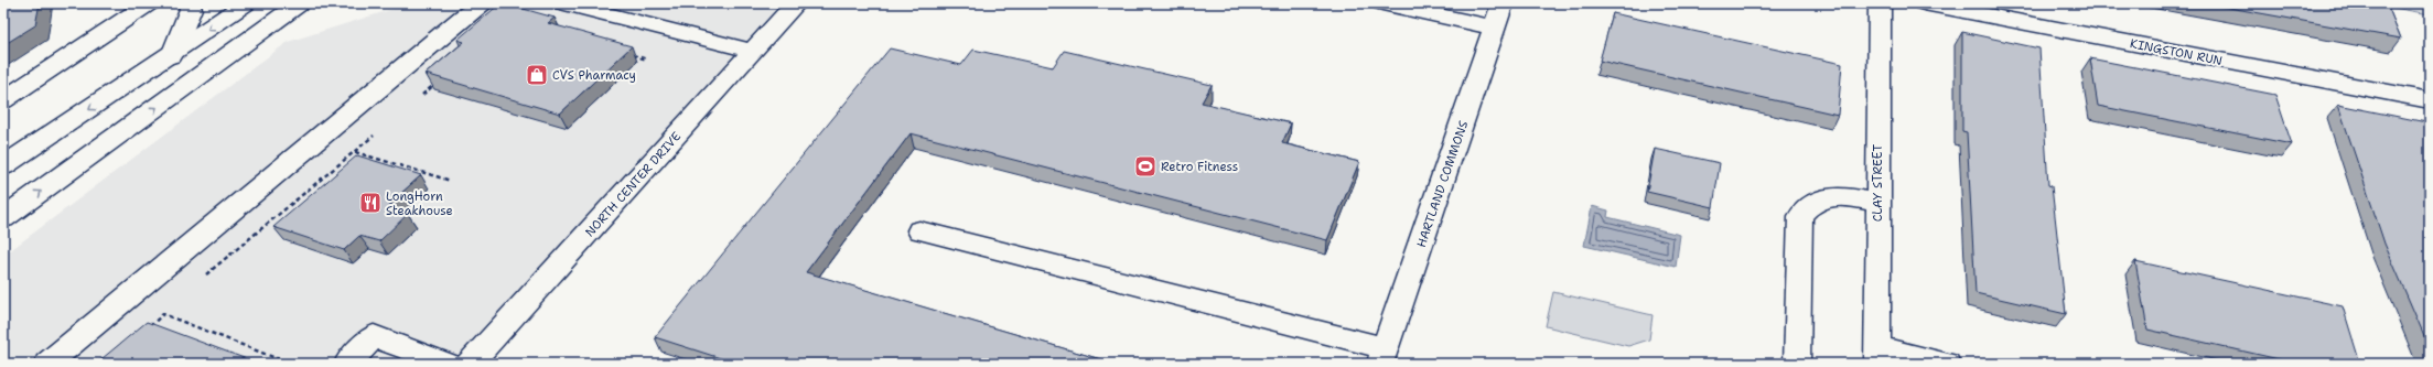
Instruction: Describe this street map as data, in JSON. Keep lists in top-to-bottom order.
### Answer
{
  "streets": {
    "main road": [
      "KINGSTON RUN",
      "CLAY STREET",
      "NORTH CENTER DRIVE",
      "HARTLAND COMMONS"
    ]
  },
  "places": {
    "shop": ["CVS Pharmacy"],
    "sports": ["Retro Fitness"],
    "restaurant": ["LongHorn Steakhouse"]
  }
}
